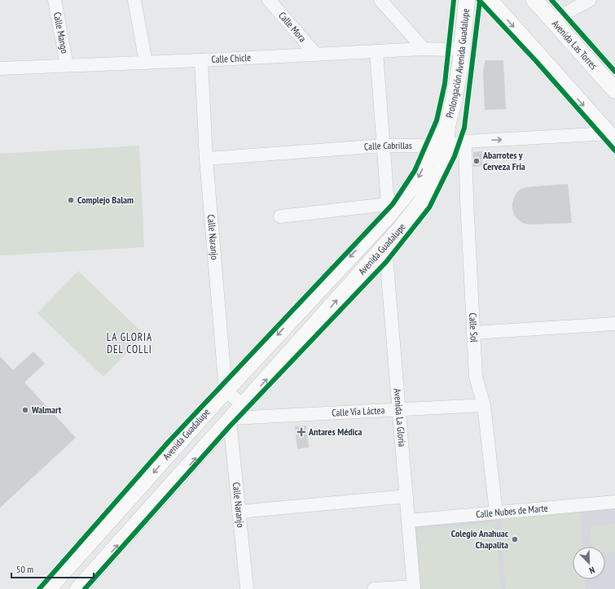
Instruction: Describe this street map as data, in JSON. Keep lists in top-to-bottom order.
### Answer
{
  "streets": {
    "main road": ["Avenida Las Torres", "Prolongación Avenida Guadalupe", "Avenida Guadalupe"],
    "street": [
      "Calle Mora",
      "Calle Mango",
      "Calle Chicle",
      "Calle Cabrillas",
      "Calle Naranjo",
      "Calle Sol",
      "Calle Vía Láctea",
      "Avenida La Gloria",
      "Calle Nubes de Marte"
    ]
  },
  "crossings": [
    ["Calle Mora", "Calle Chicle"],
    ["Calle Mango", "Calle Chicle"],
    ["Calle Chicle", "Prolongación Avenida Guadalupe"],
    ["Calle Chicle", "Calle Naranjo"],
    ["Prolongación Avenida Guadalupe", "Calle Cabrillas"],
    ["Prolongación Avenida Guadalupe", "Avenida Guadalupe"],
    ["Calle Cabrillas", "Calle Naranjo"],
    ["Calle Cabrillas", "Avenida Guadalupe"],
    ["Calle Cabrillas", "Calle Sol"],
    ["Calle Naranjo", "Avenida Guadalupe"],
    ["Calle Naranjo", "Calle Vía Láctea"],
    ["Avenida Guadalupe", "Calle Vía Láctea"],
    ["Avenida Guadalupe", "Avenida La Gloria"],
    ["Calle Sol", "Calle Vía Láctea"],
    ["Calle Sol", "Calle Nubes de Marte"],
    ["Calle Vía Láctea", "Avenida La Gloria"],
    ["Avenida La Gloria", "Calle Nubes de Marte"]
  ],
  "one_way": ["Calle Cabrillas"],
  "districts": ["LA GLORIA DEL COLLI"],
  "places": {
    "other": [
      "Abarrotes y Cerveza Fría",
      "Complejo Balam",
      "Walmart",
      "Colegio Anahuac Chapalita"
    ],
    "health": ["Antares Médica"]
  },
  "scale_bar": "50 m",
  "north": "bottom right"
}
